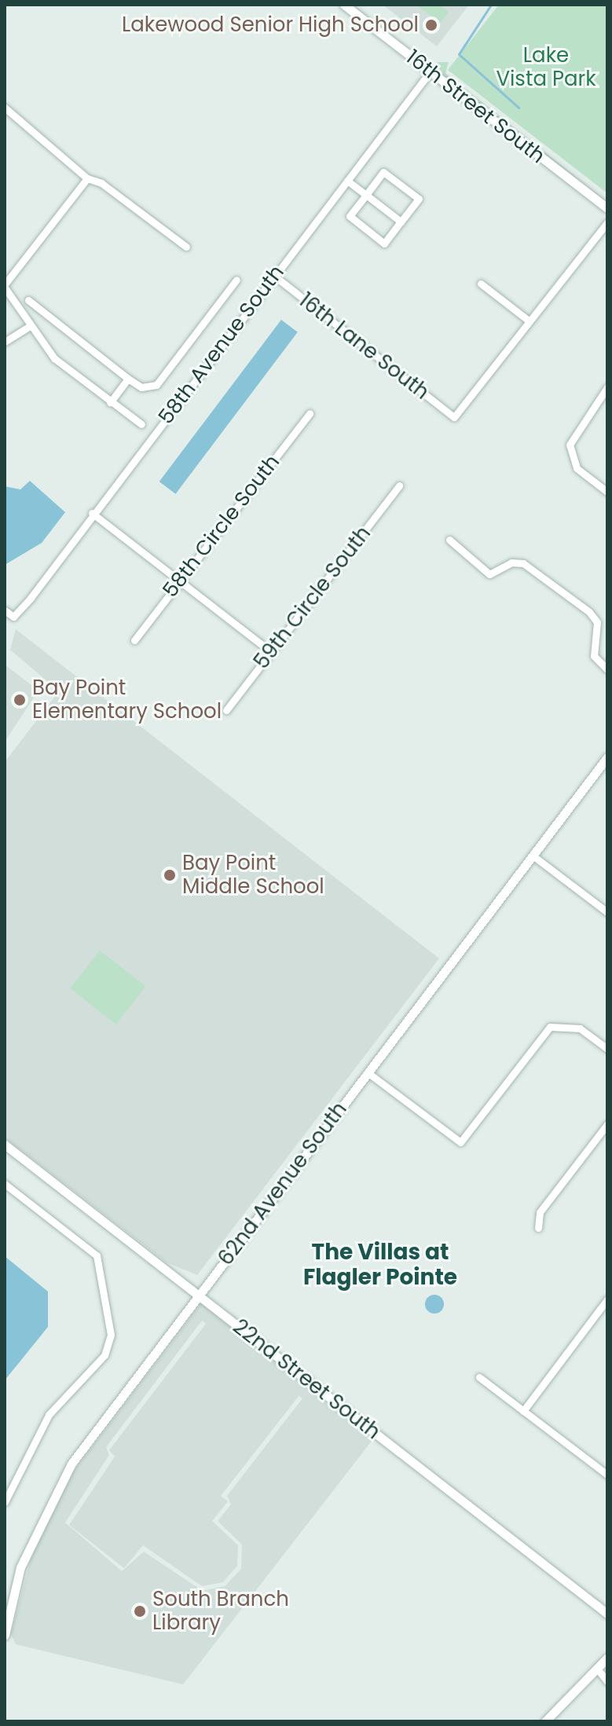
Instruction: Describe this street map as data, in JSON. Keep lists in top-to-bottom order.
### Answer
{
  "streets": {
    "street": [
      "16th Street South",
      "58th Avenue South",
      "16th Lane South",
      "58th Circle South",
      "59th Circle South",
      "62nd Avenue South",
      "22nd Street South"
    ]
  },
  "crossings": [
    ["16th Street South", "58th Avenue South"],
    ["58th Avenue South", "16th Lane South"],
    ["62nd Avenue South", "22nd Street South"]
  ],
  "districts": ["The Villas at Flagler Pointe"],
  "parks": ["Lake Vista Park"],
  "places": [
    "Lakewood Senior High School",
    "Bay Point Elementary School",
    "Bay Point Middle School",
    "South Branch Library"
  ]
}
